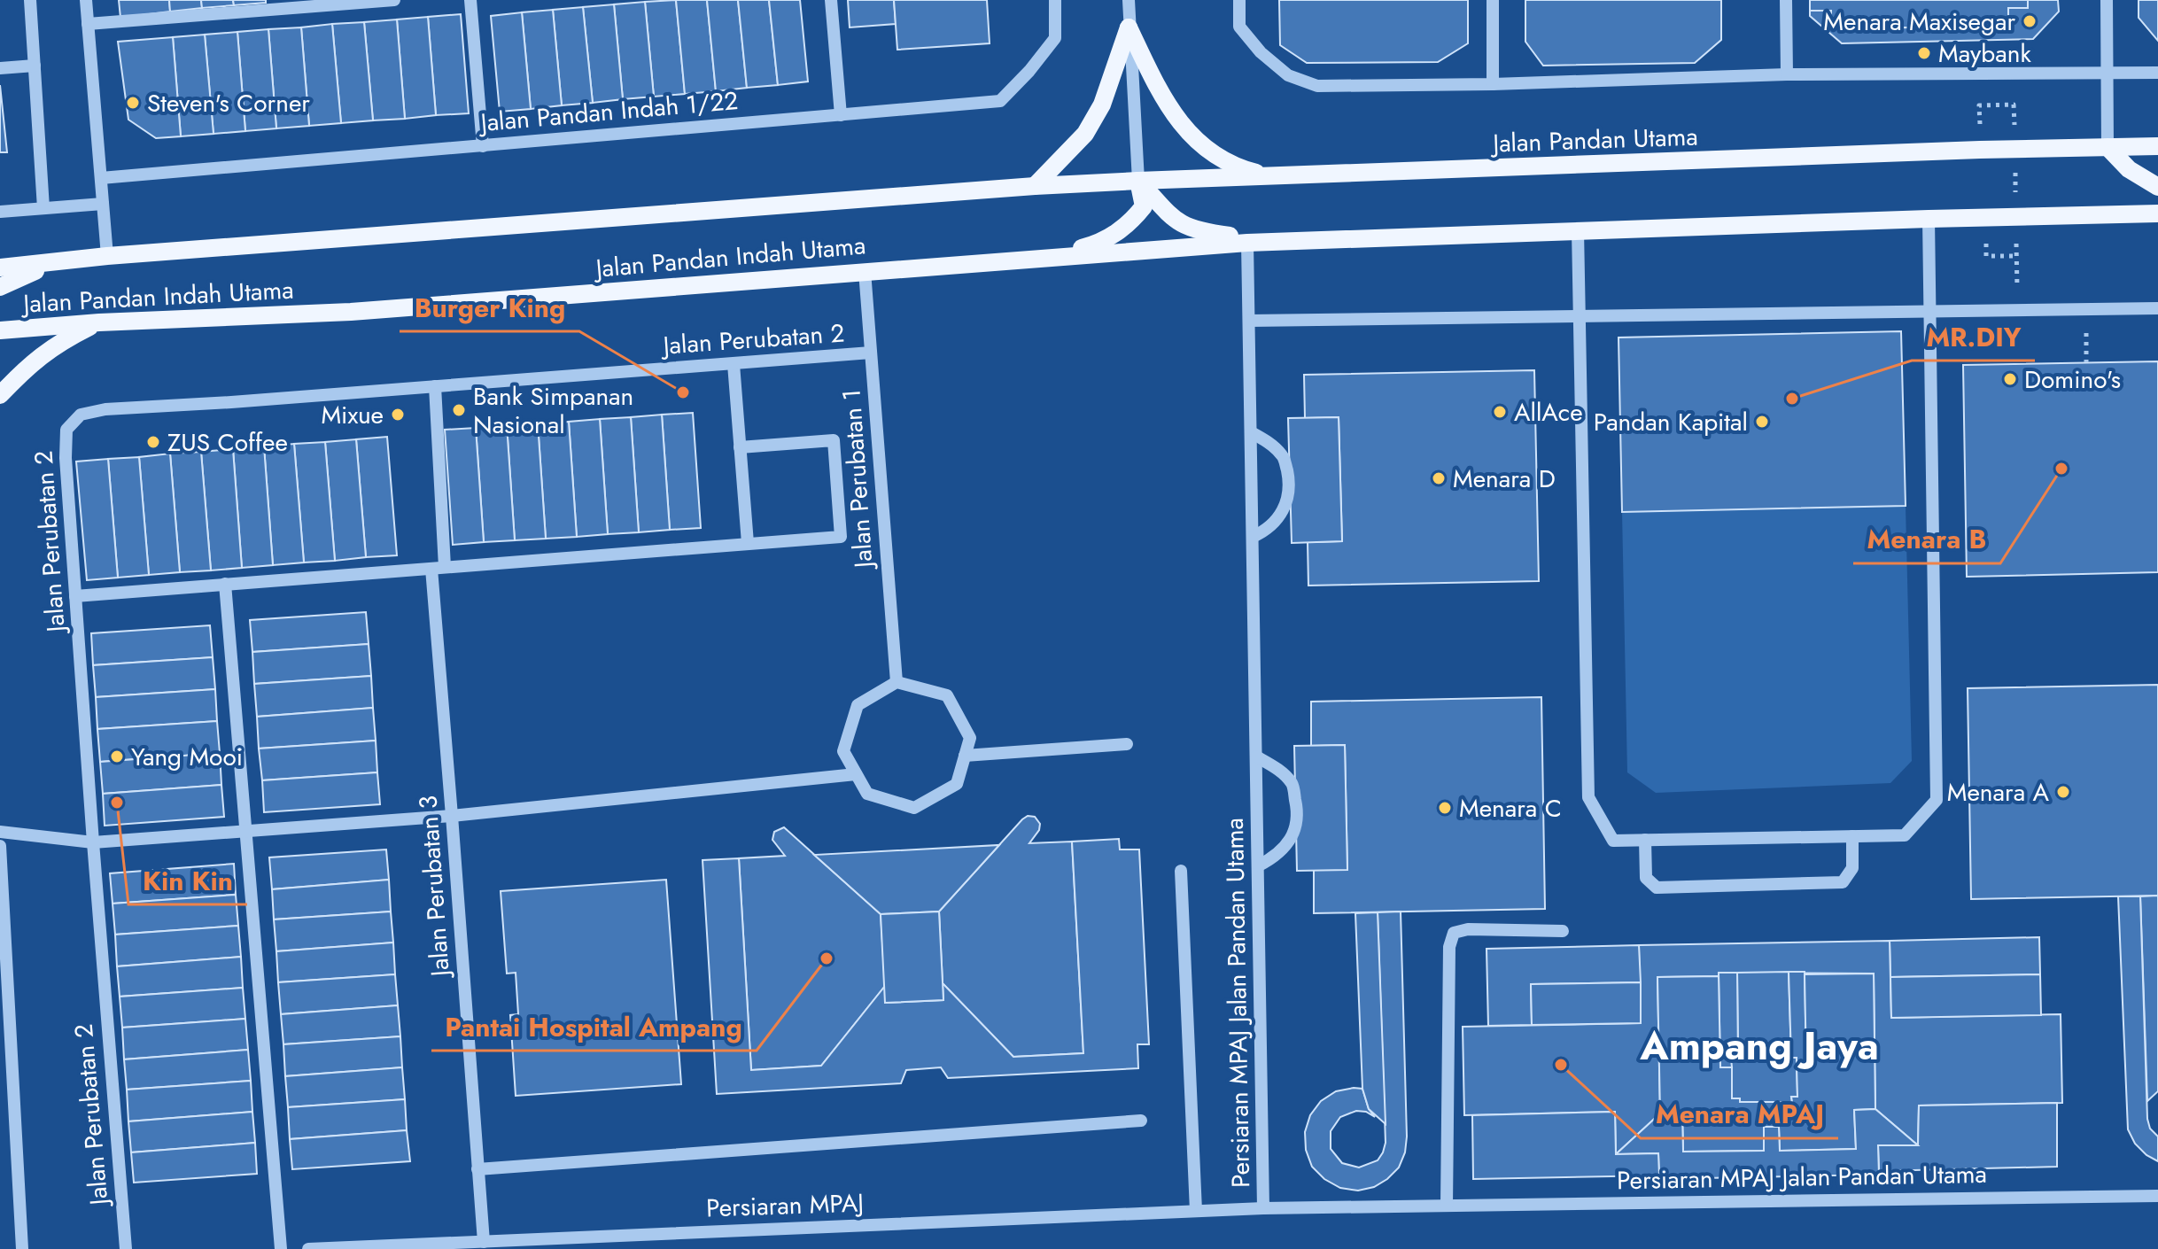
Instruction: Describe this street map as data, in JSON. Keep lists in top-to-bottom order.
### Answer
{
  "streets": {
    "main road": ["Jalan Pandan Utama", "Jalan Pandan Indah Utama"],
    "street": [
      "Jalan Pandan Indah 1/22",
      "Jalan Perubatan 2",
      "Jalan Perubatan 1",
      "Jalan Perubatan 3",
      "Persiaran MPAJ Jalan Pandan Utama",
      "Persiaran MPAJ"
    ]
  },
  "crossings": [
    ["Jalan Pandan Utama", "Jalan Pandan Indah Utama"],
    ["Jalan Pandan Indah Utama", "Jalan Perubatan 1"],
    ["Jalan Perubatan 2", "Jalan Perubatan 1"],
    ["Jalan Perubatan 2", "Jalan Perubatan 3"],
    ["Jalan Perubatan 3", "Persiaran MPAJ"],
    ["Persiaran MPAJ Jalan Pandan Utama", "Persiaran MPAJ"]
  ],
  "districts": ["Ampang Jaya"],
  "places": [
    "Menara Maxisegar",
    "Maybank",
    "Steven's Corner",
    "Domino's",
    "Burger King",
    "MR.DIY",
    "Bank Simpanan Nasional",
    "AllAce",
    "Mixue",
    "Pandan Kapital",
    "ZUS Coffee",
    "Menara B",
    "Menara D",
    "Yang Mooi",
    "Menara A",
    "Kin Kin",
    "Menara C",
    "Pantai Hospital Ampang",
    "Menara MPAJ"
  ]
}
